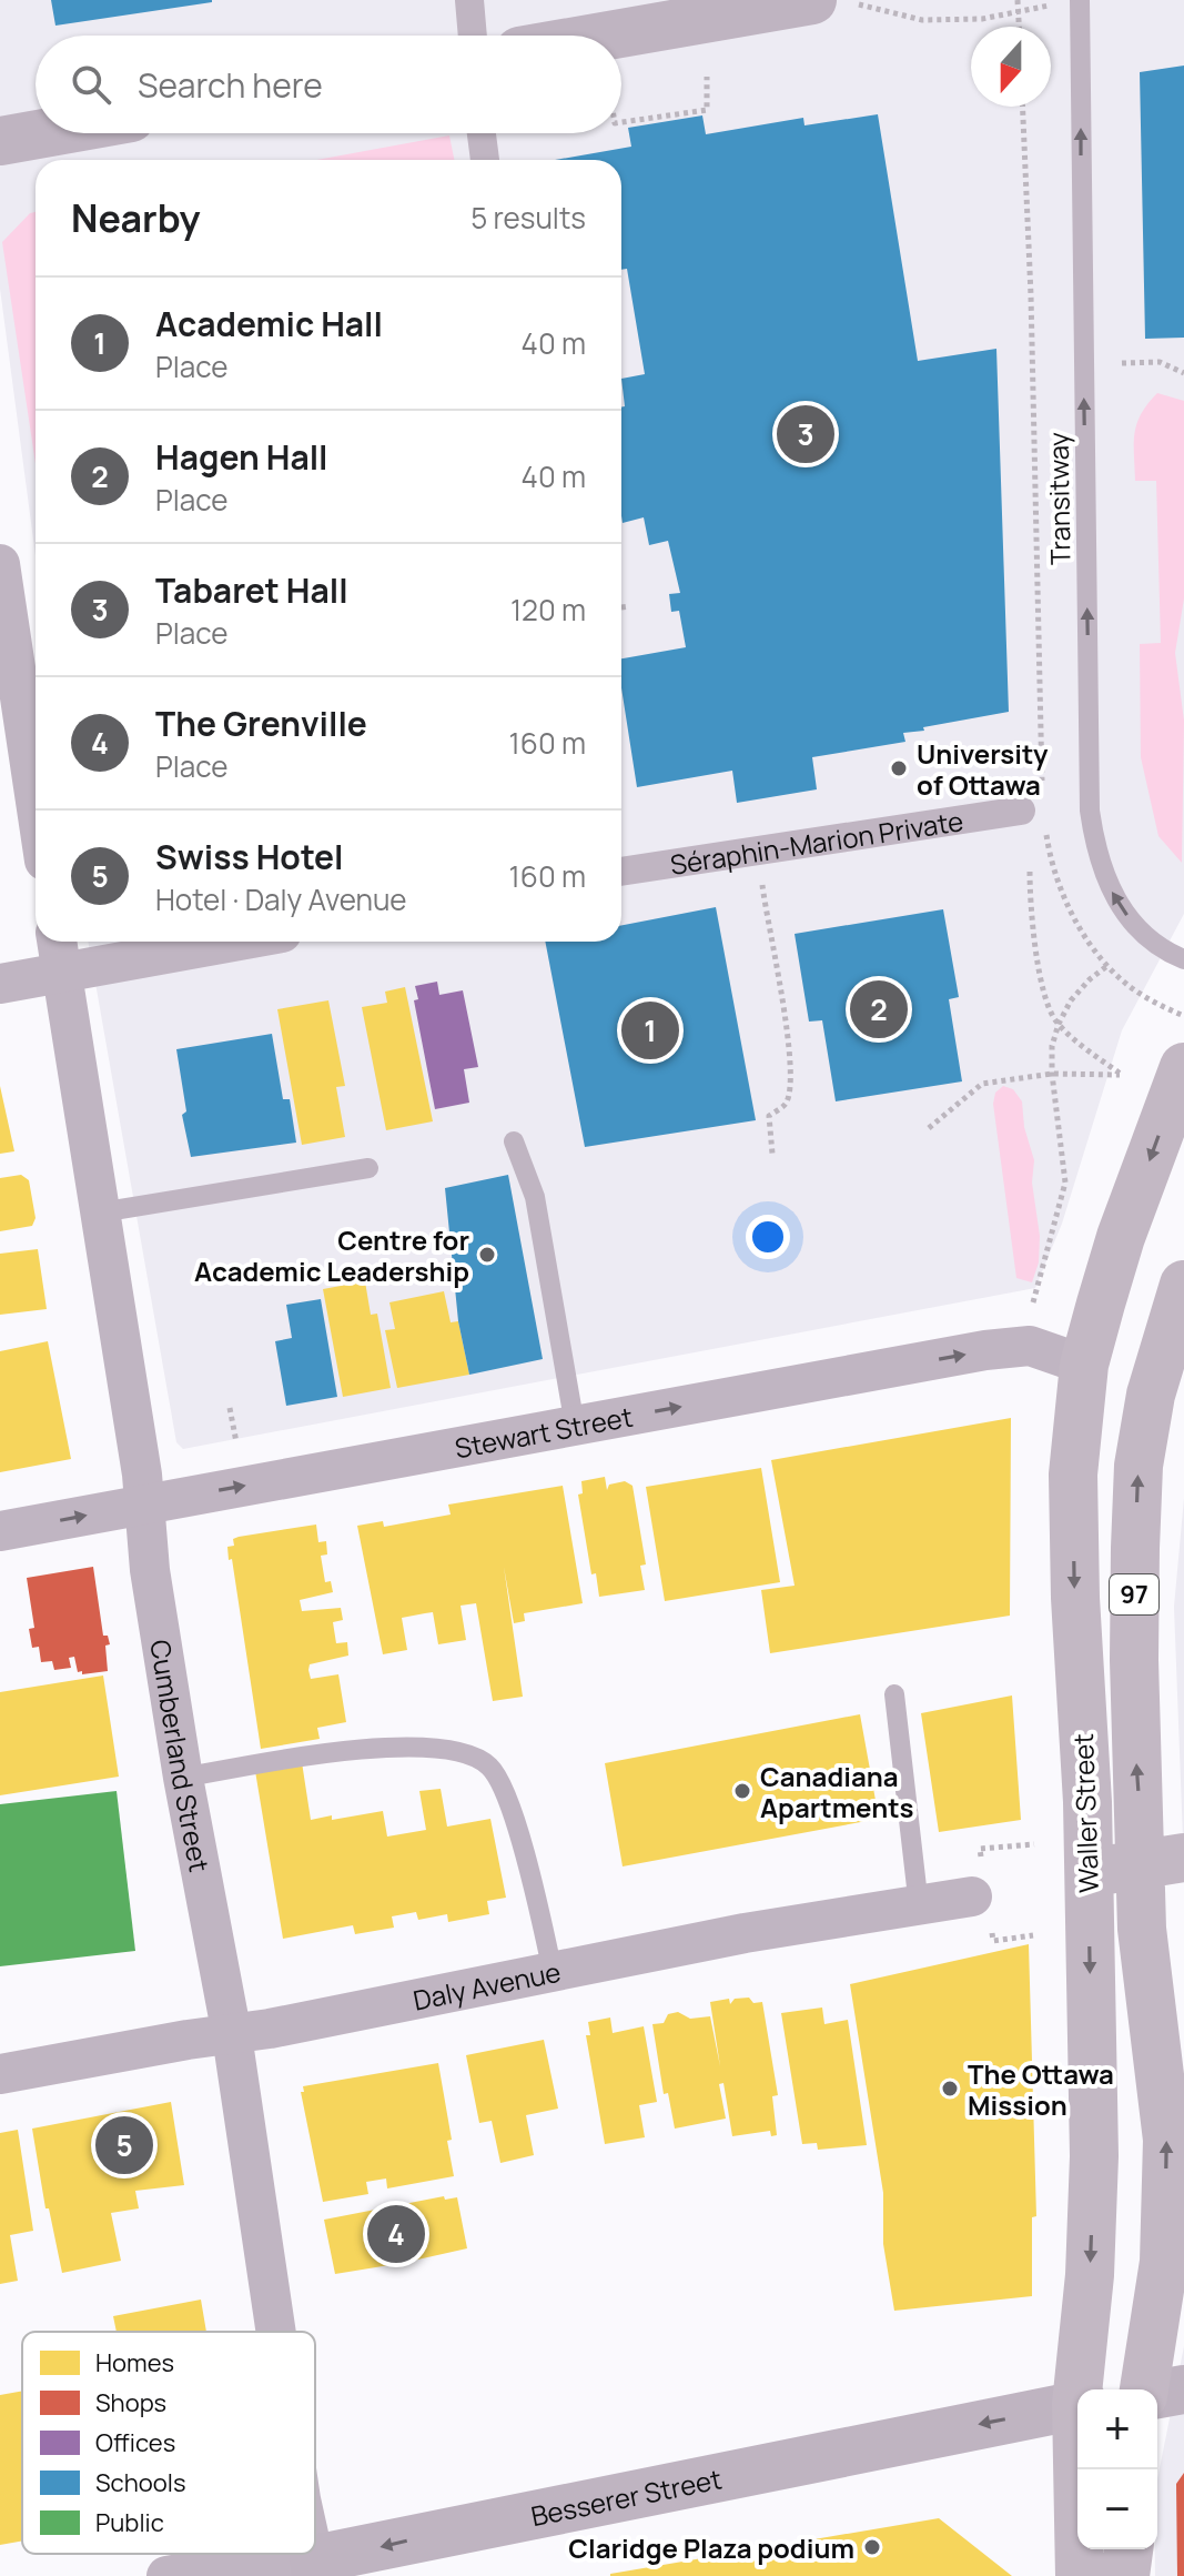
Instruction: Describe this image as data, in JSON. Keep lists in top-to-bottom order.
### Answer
{
  "streets": {
    "main road": ["97", "Waller Street", "Besserer Street"],
    "street": [
      "Séraphin-Marion Private",
      "Stewart Street",
      "Cumberland Street",
      "Daly Avenue"
    ],
    "lane": ["Transitway"]
  },
  "crossings": [
    ["Stewart Street", "Cumberland Street"],
    ["Stewart Street", "Waller Street"],
    ["Cumberland Street", "Daly Avenue"]
  ],
  "one_way": ["Transitway", "Stewart Street", "Besserer Street"],
  "places": [
    "University of Ottawa",
    "Centre for Academic Leadership",
    "Canadiana Apartments",
    "The Ottawa Mission",
    "Claridge Plaza podium"
  ],
  "legend": [
    "Homes",
    "Shops",
    "Offices",
    "Schools",
    "Public"
  ],
  "north": "bottom",
  "page": {
    "search": "Search here",
    "heading": ["Nearby", "5 results"],
    "list": [
      {
        "mark": "1",
        "name": "Academic Hall",
        "note": "Place",
        "value": "40 m"
      },
      {
        "mark": "2",
        "name": "Hagen Hall",
        "note": "Place",
        "value": "40 m"
      },
      {
        "mark": "3",
        "name": "Tabaret Hall",
        "note": "Place",
        "value": "120 m"
      },
      {
        "mark": "4",
        "name": "The Grenville",
        "note": "Place",
        "value": "160 m"
      },
      {
        "mark": "5",
        "name": "Swiss Hotel",
        "note": "Hotel · Daly Avenue",
        "value": "160 m"
      }
    ],
    "pins": [
      "3",
      "2",
      "1",
      "5",
      "4"
    ],
    "map_buttons": ["+", "−"]
  }
}
